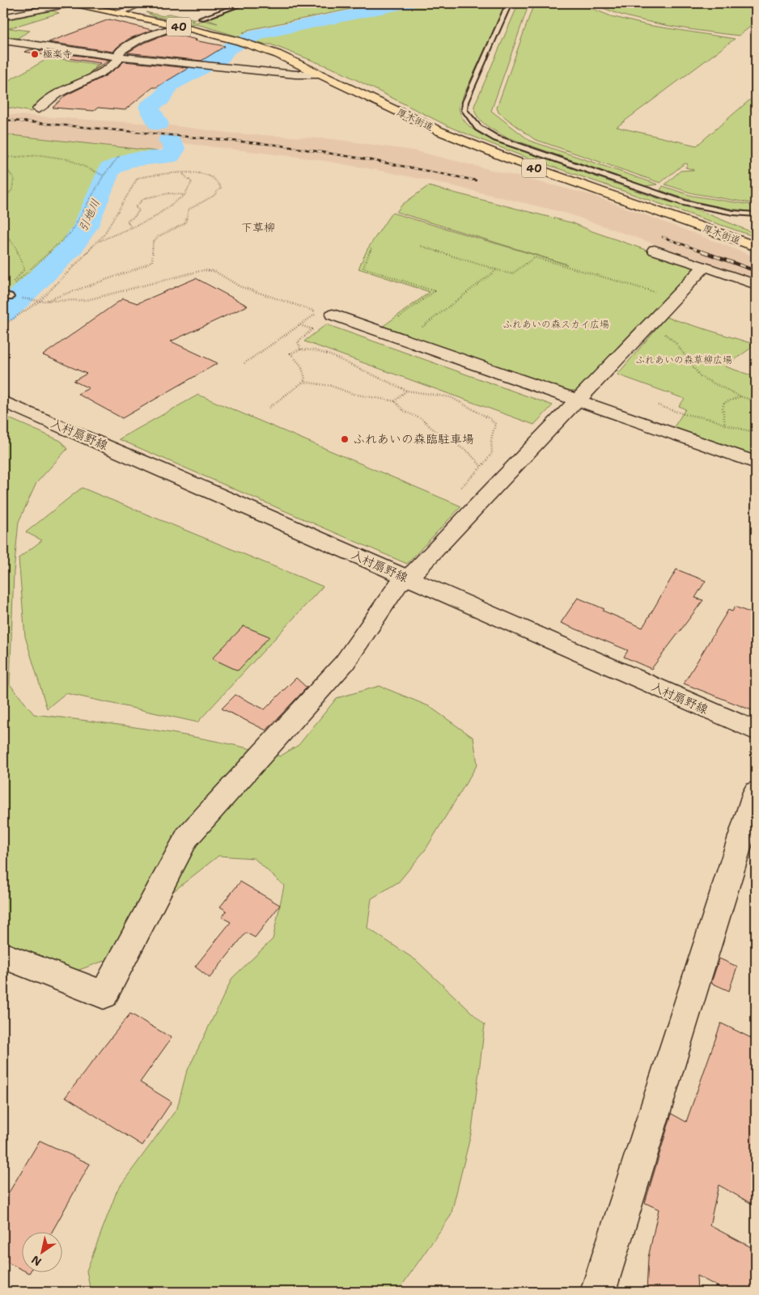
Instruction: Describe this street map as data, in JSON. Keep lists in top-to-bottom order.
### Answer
{
  "streets": {
    "main road": ["40", "厚木街道"],
    "street": ["入村扇野線"]
  },
  "districts": ["下草柳"],
  "water": ["引地川"],
  "parks": ["ふれあいの森スカイ広場", "ふれあいの森草柳広場"],
  "places": ["極楽寺", "ふれあいの森臨駐車場"],
  "north": "bottom left"
}
